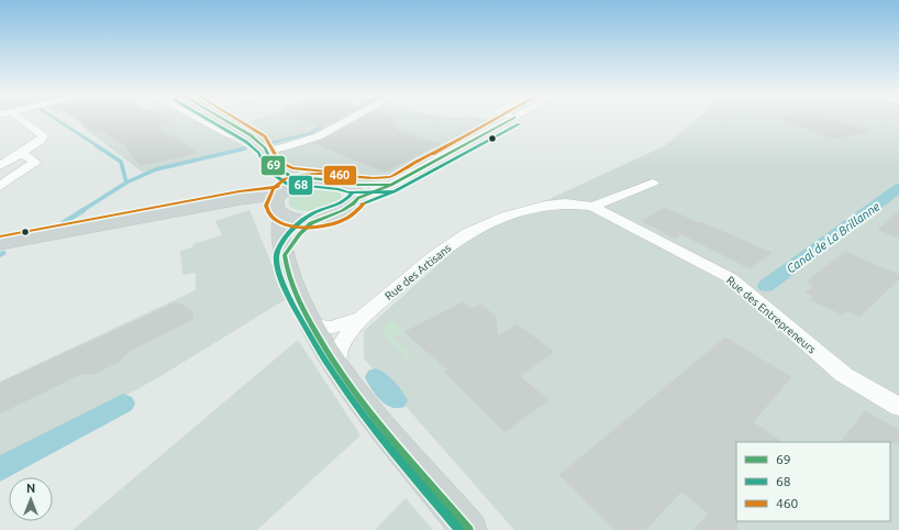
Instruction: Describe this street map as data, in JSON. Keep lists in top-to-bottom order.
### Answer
{
  "streets": {
    "street": ["Rue des Artisans", "Rue des Entrepreneurs"]
  },
  "crossings": [
    ["Rue des Artisans", "Rue des Entrepreneurs"]
  ],
  "water": ["Canal de La Brillanne"],
  "lines": ["transit line 69", "transit line 68", "transit line 460"],
  "legend": ["69", "68", "460"],
  "north": "top"
}
